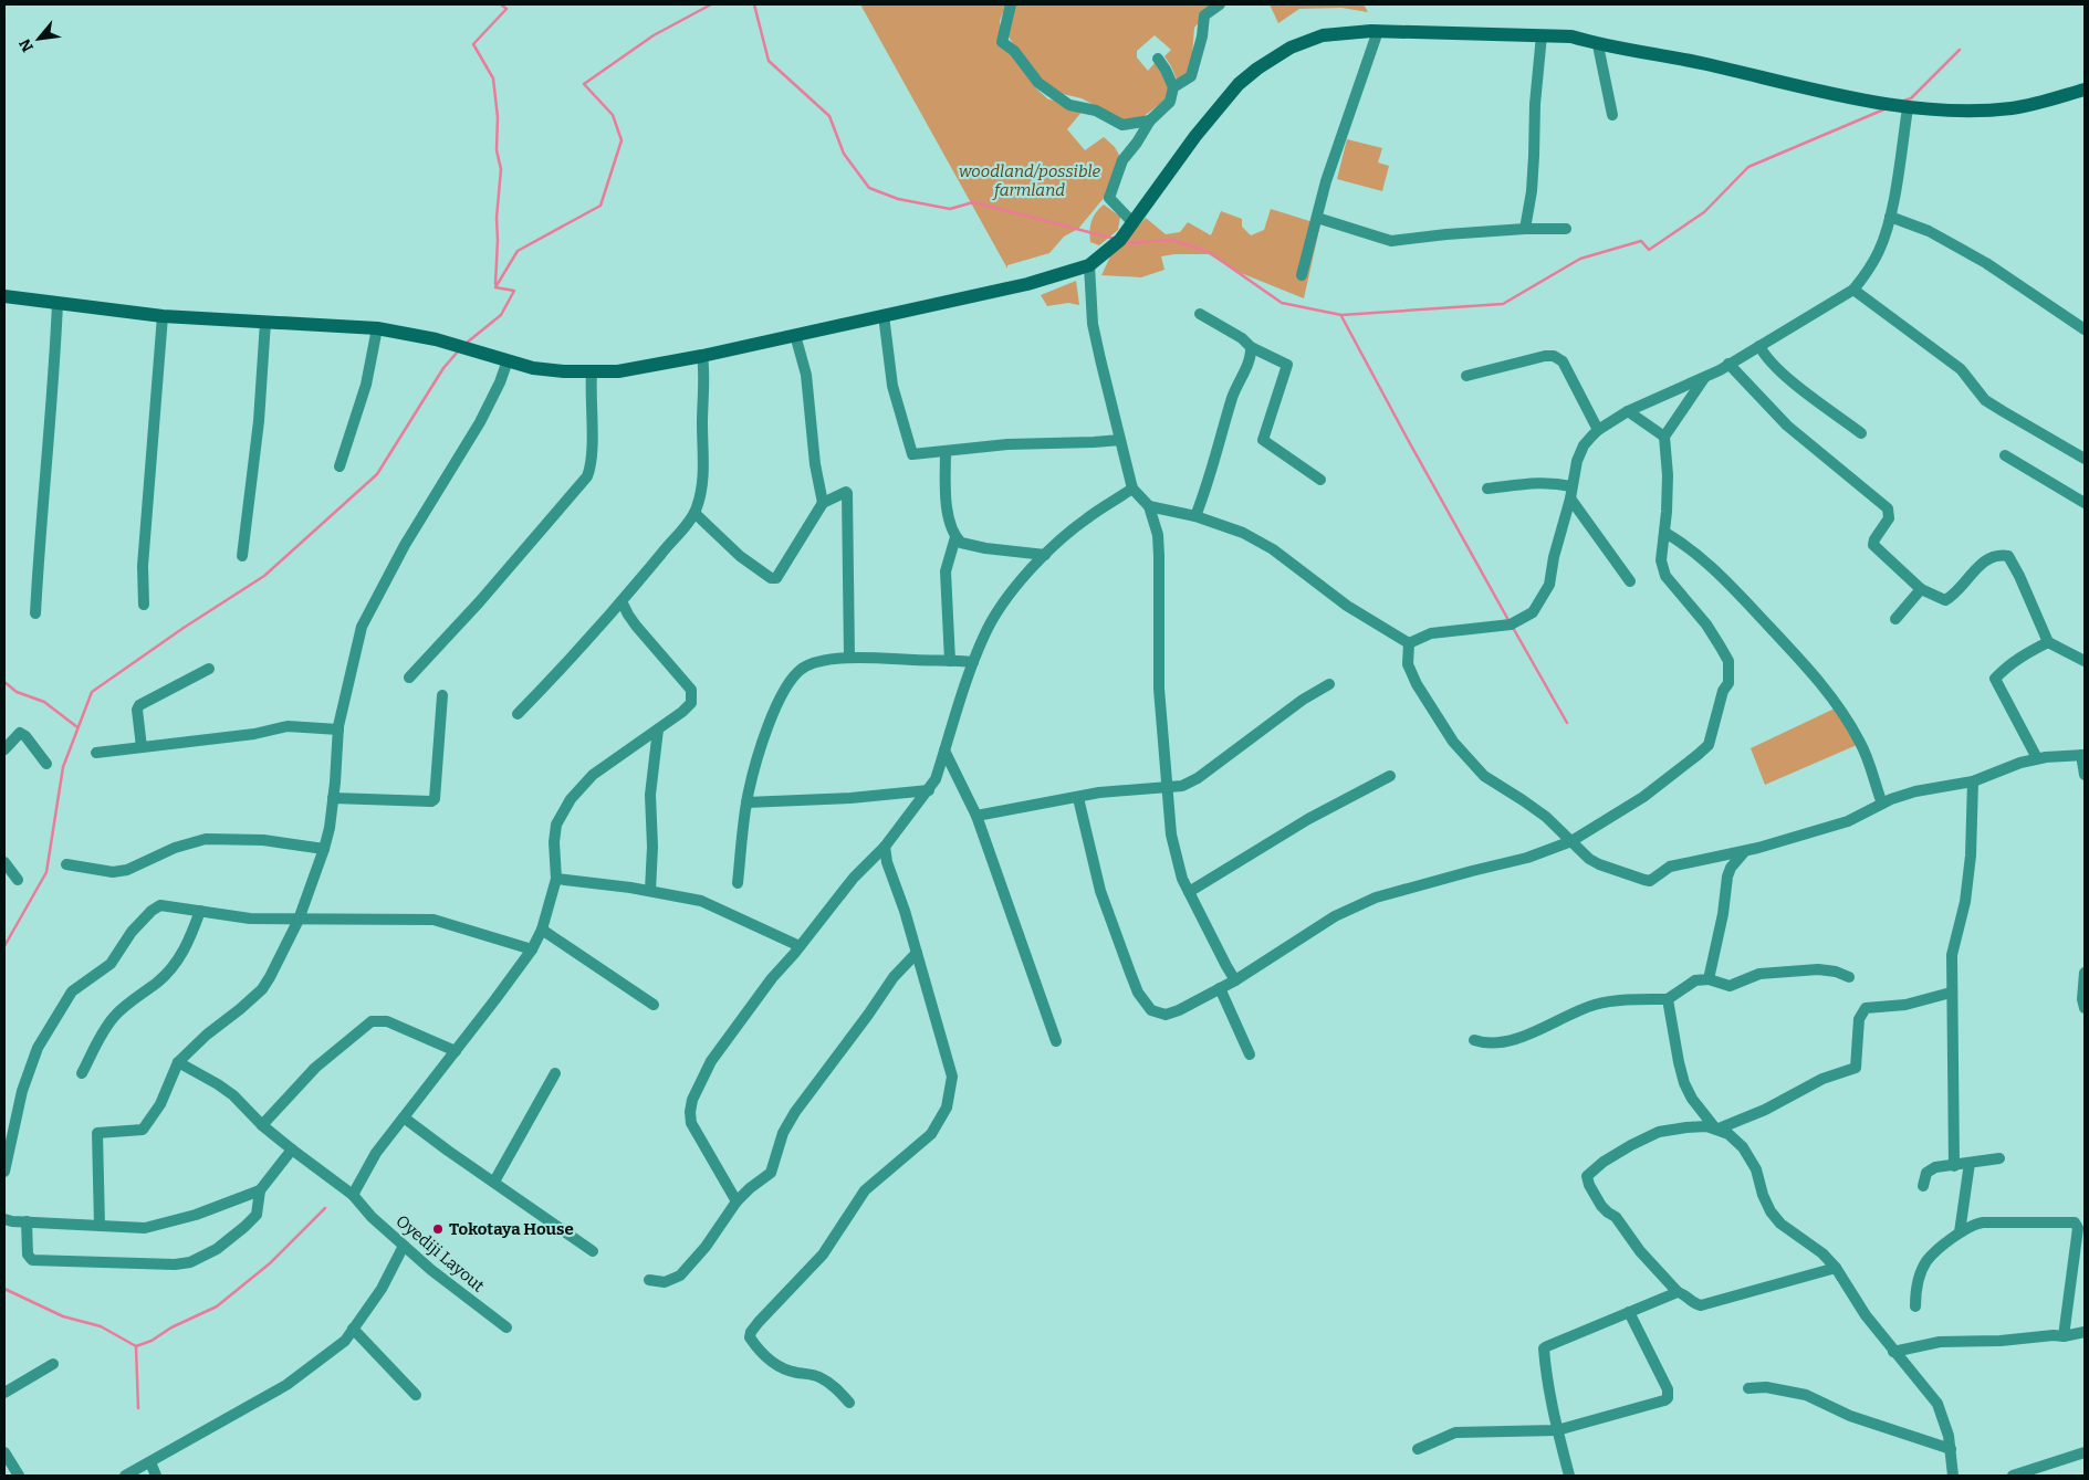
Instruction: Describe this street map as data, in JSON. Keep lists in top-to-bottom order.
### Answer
{
  "streets": {
    "street": ["Oyediji Layout"]
  },
  "parks": ["woodland/possible farmland"],
  "places": ["Tokotaya House"],
  "north": "bottom left"
}
